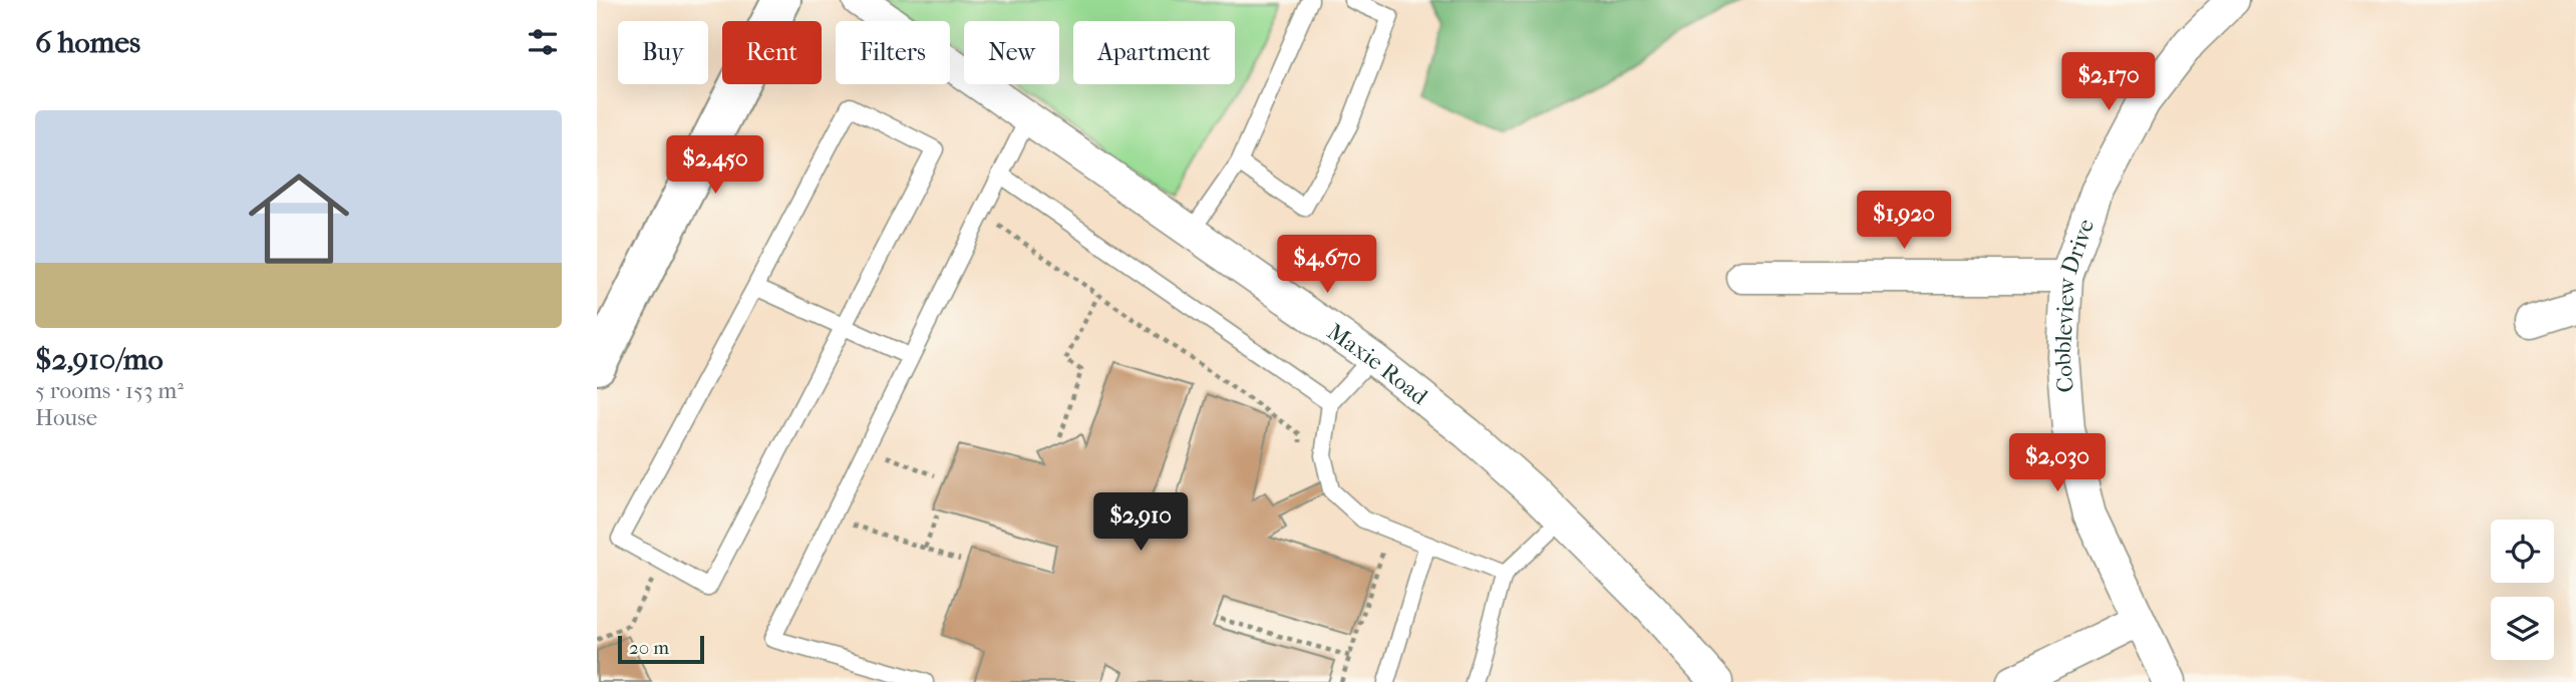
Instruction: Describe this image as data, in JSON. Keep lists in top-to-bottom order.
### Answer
{
  "streets": {
    "street": ["Cobbleview Drive", "Maxie Road"]
  },
  "scale_bar": "20 m",
  "page": {
    "heading": "6 homes",
    "chip": [
      "Buy",
      "Rent",
      "Filters",
      "New",
      "Apartment"
    ],
    "price": [
      "$2,170",
      "$2,450",
      "$1,920",
      "$4,670",
      "$2,030",
      "$2,910"
    ],
    "list": [
      {
        "name": "$2,910/mo",
        "note": "5 rooms · 153 m² · House"
      }
    ],
    "scale": "20 m"
  }
}
